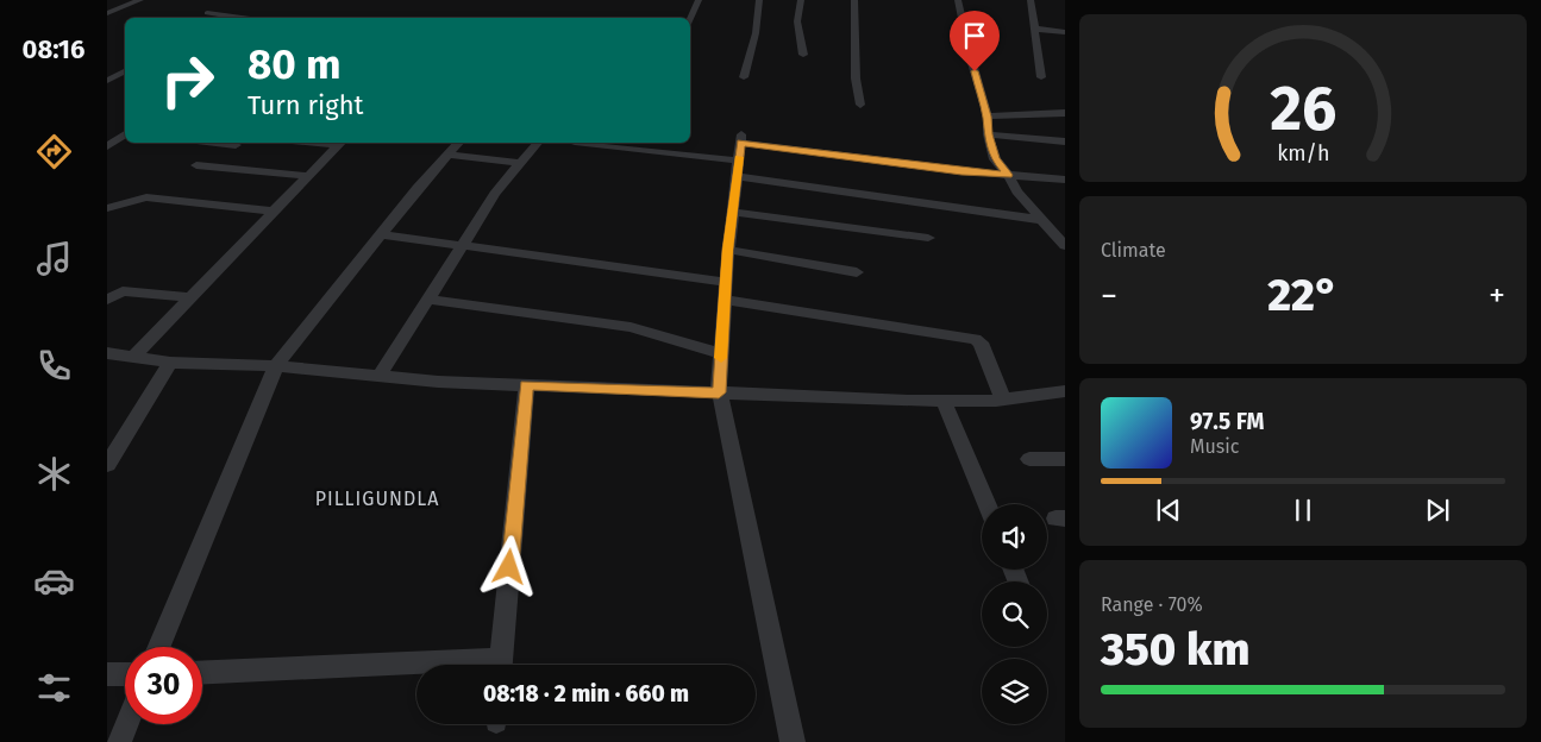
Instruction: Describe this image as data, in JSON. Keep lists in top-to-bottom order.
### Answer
{
  "districts": ["PILLIGUNDLA"],
  "page": {
    "tabs": "08:16",
    "turn": ["80 m", "Turn right"],
    "tile": [
      "Climate",
      ["Range · 70%", "350 km"]
    ],
    "heat": ["−", "22°", "+"],
    "song": ["97.5 FM", "Music"],
    "limit": "30",
    "trip": "08:18 · 2 min · 660 m",
    "gauge": ["26", "km/h"]
  }
}
